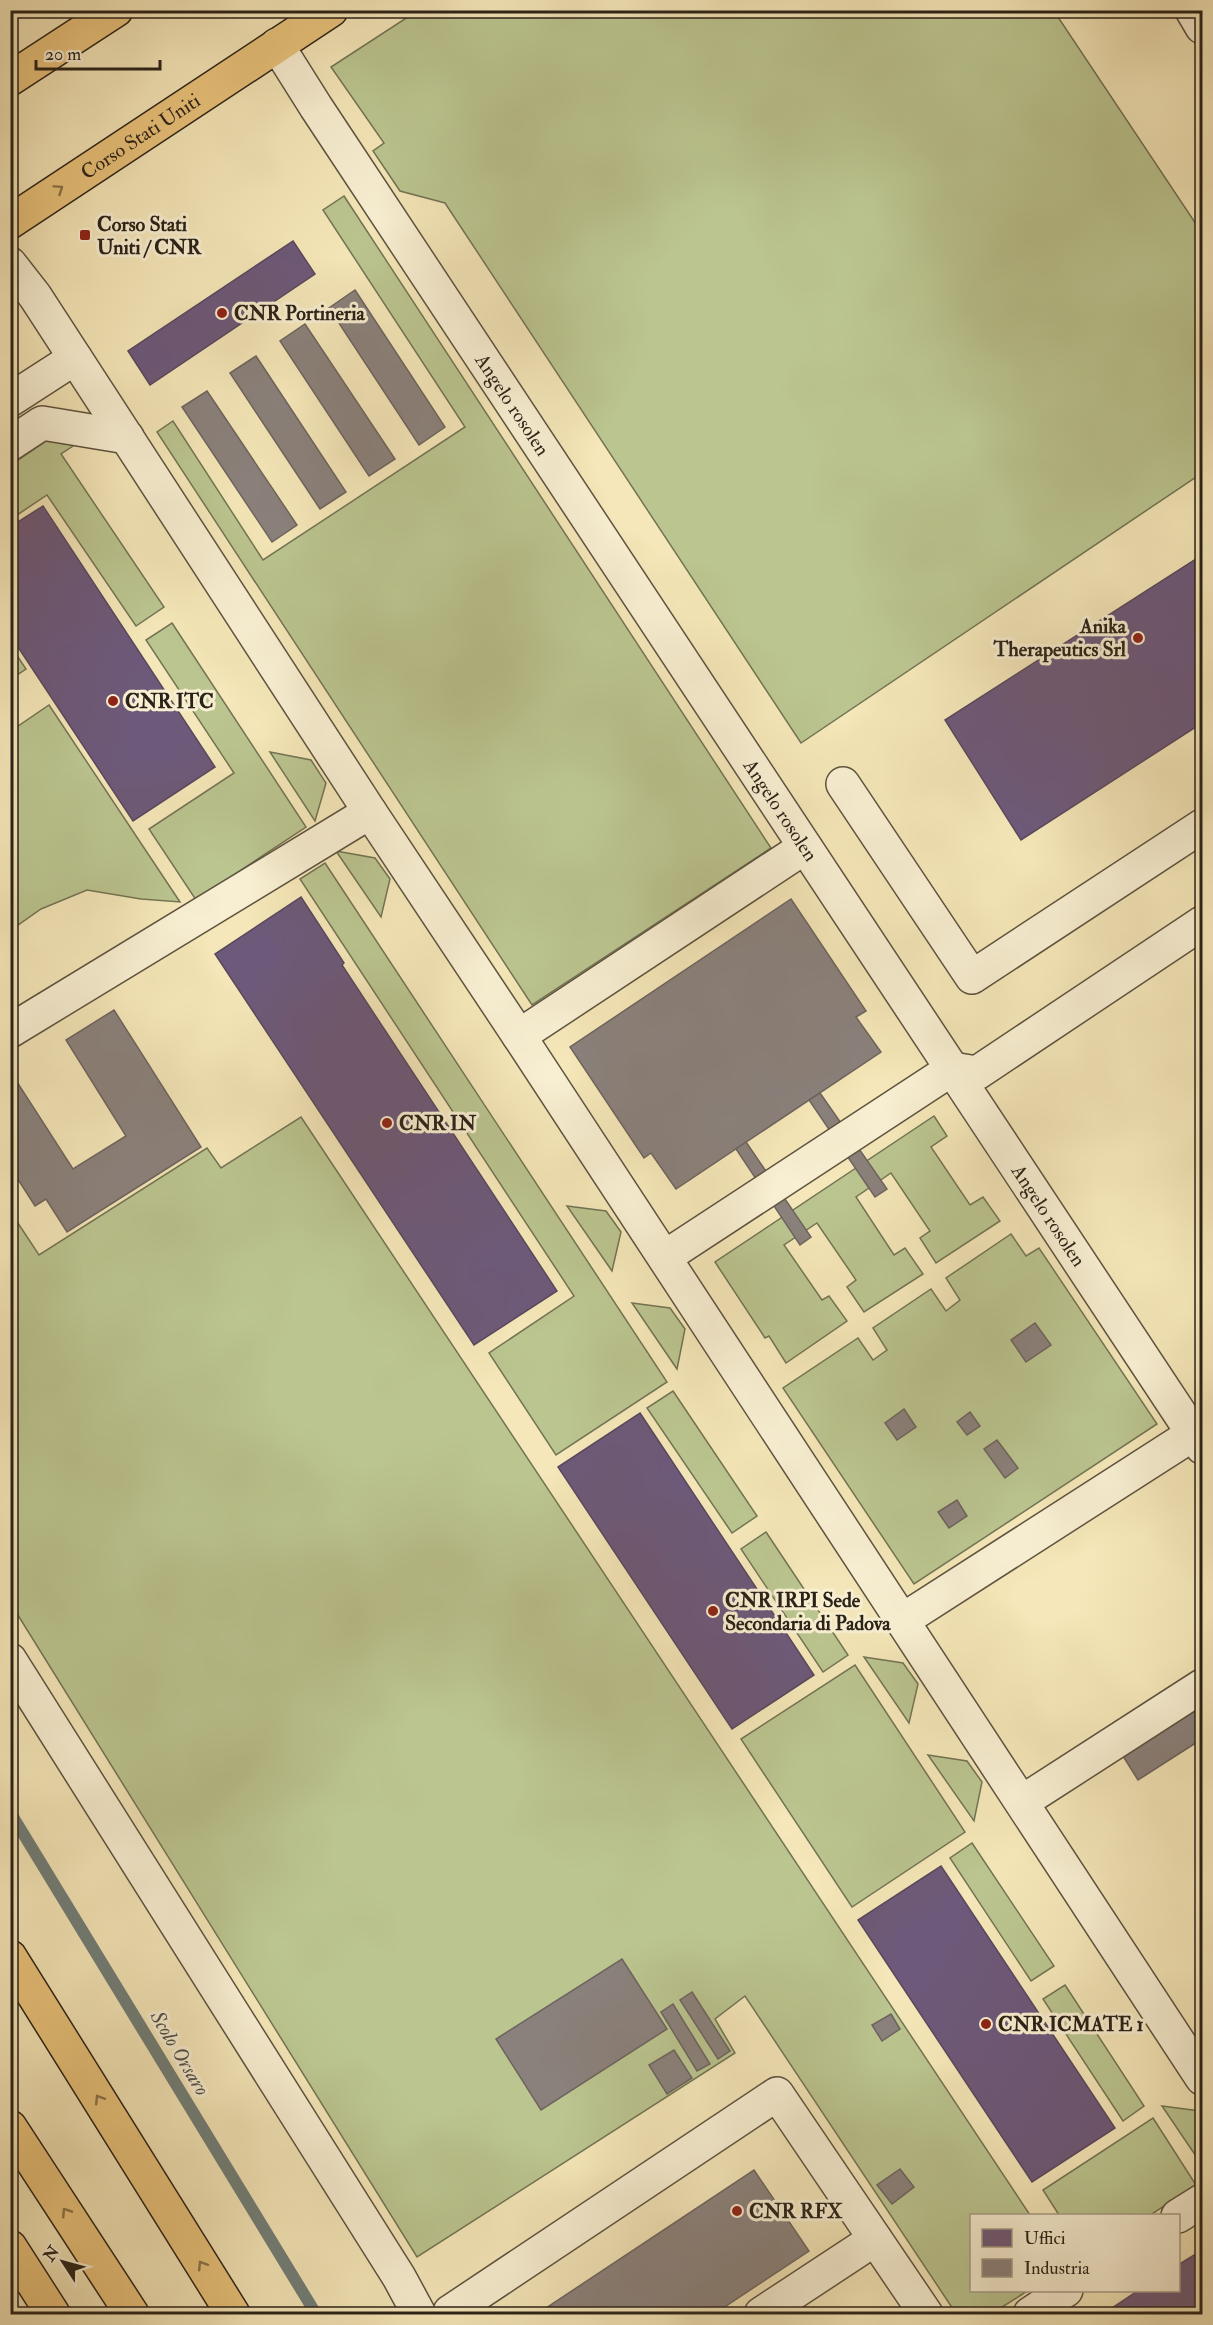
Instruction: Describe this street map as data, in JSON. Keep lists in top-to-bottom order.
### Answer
{
  "streets": {
    "main road": ["Corso Stati Uniti"],
    "street": ["Angelo rosolen"]
  },
  "crossings": [
    ["Corso Stati Uniti", "Angelo rosolen"]
  ],
  "water": ["Scolo Orsaro"],
  "places": {
    "transit": ["Corso Stati Uniti / CNR"],
    "other": [
      "CNR Portineria",
      "Anika Therapeutics Srl",
      "CNR ITC",
      "CNR IN",
      "CNR IRPI Sede Secondaria di Padova",
      "CNR ICMATE 1",
      "CNR RFX"
    ]
  },
  "legend": ["Uffici", "Industria"],
  "scale_bar": "20 m",
  "north": "top left"
}
